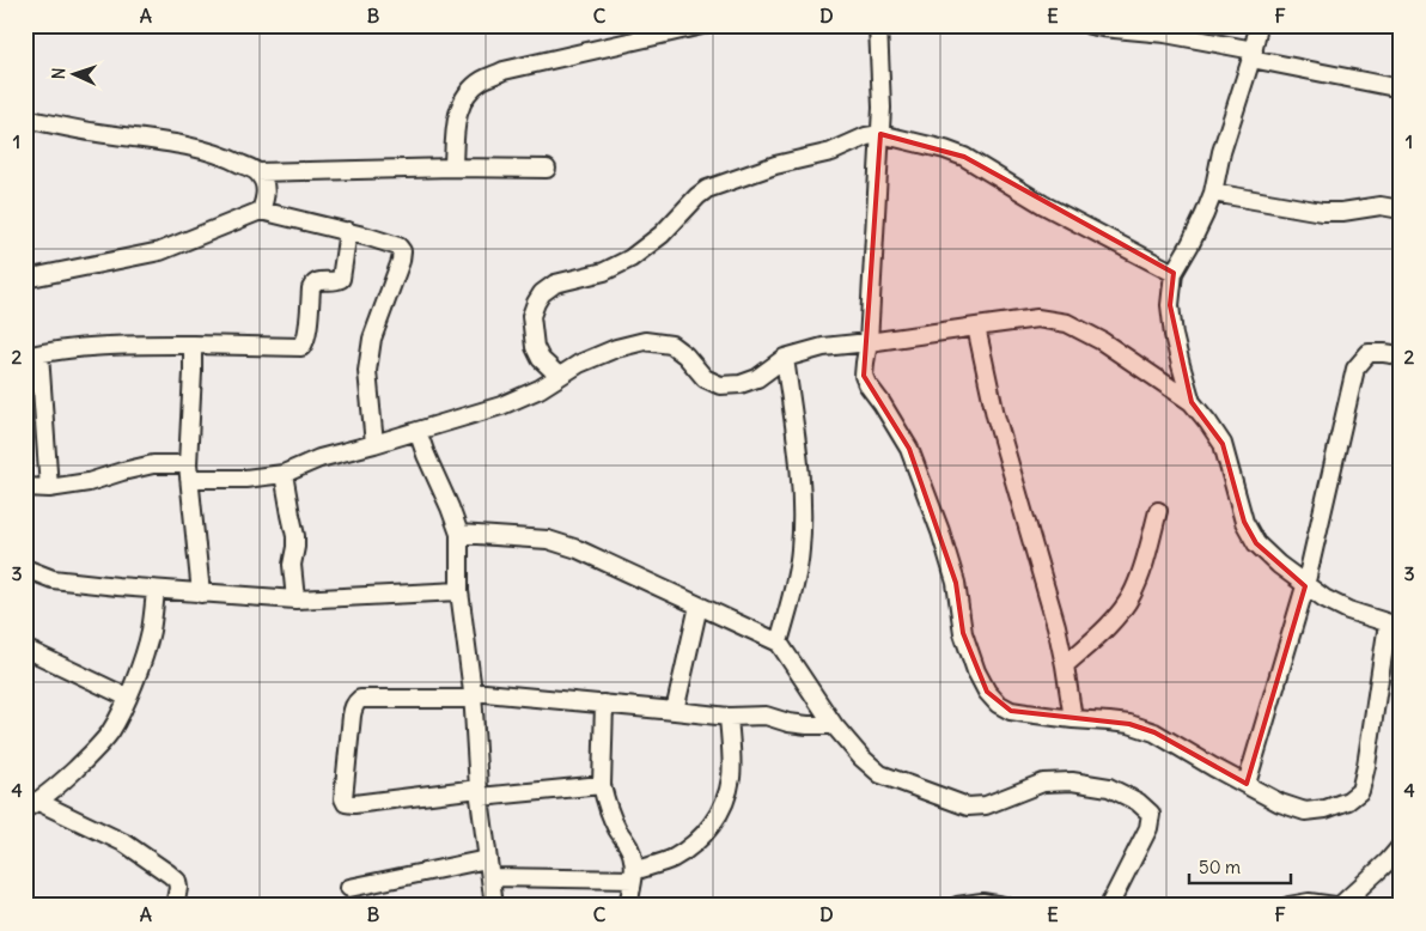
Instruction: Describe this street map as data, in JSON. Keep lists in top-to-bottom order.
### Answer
{
  "scale_bar": "50 m",
  "north": "left",
  "grid": {
    "columns": [
      "A",
      "B",
      "C",
      "D",
      "E",
      "F"
    ],
    "rows": [
      "1",
      "2",
      "3",
      "4"
    ]
  }
}
